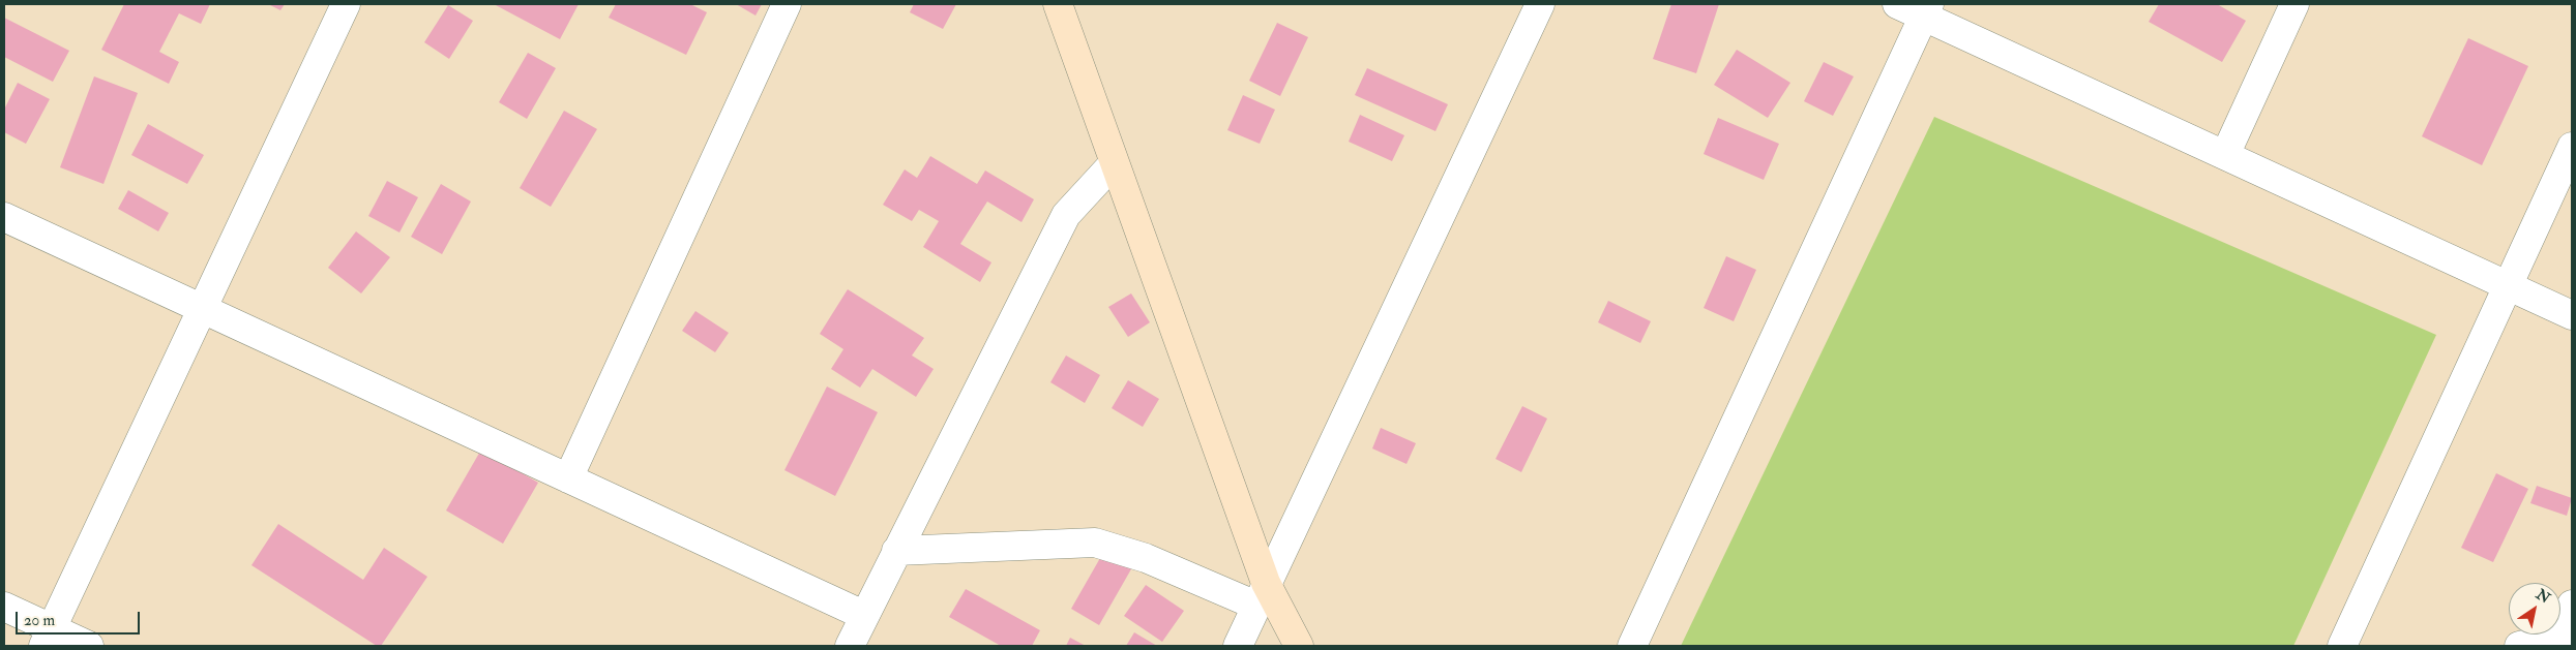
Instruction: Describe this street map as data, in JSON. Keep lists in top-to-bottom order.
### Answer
{
  "scale_bar": "20 m",
  "north": "top right"
}
